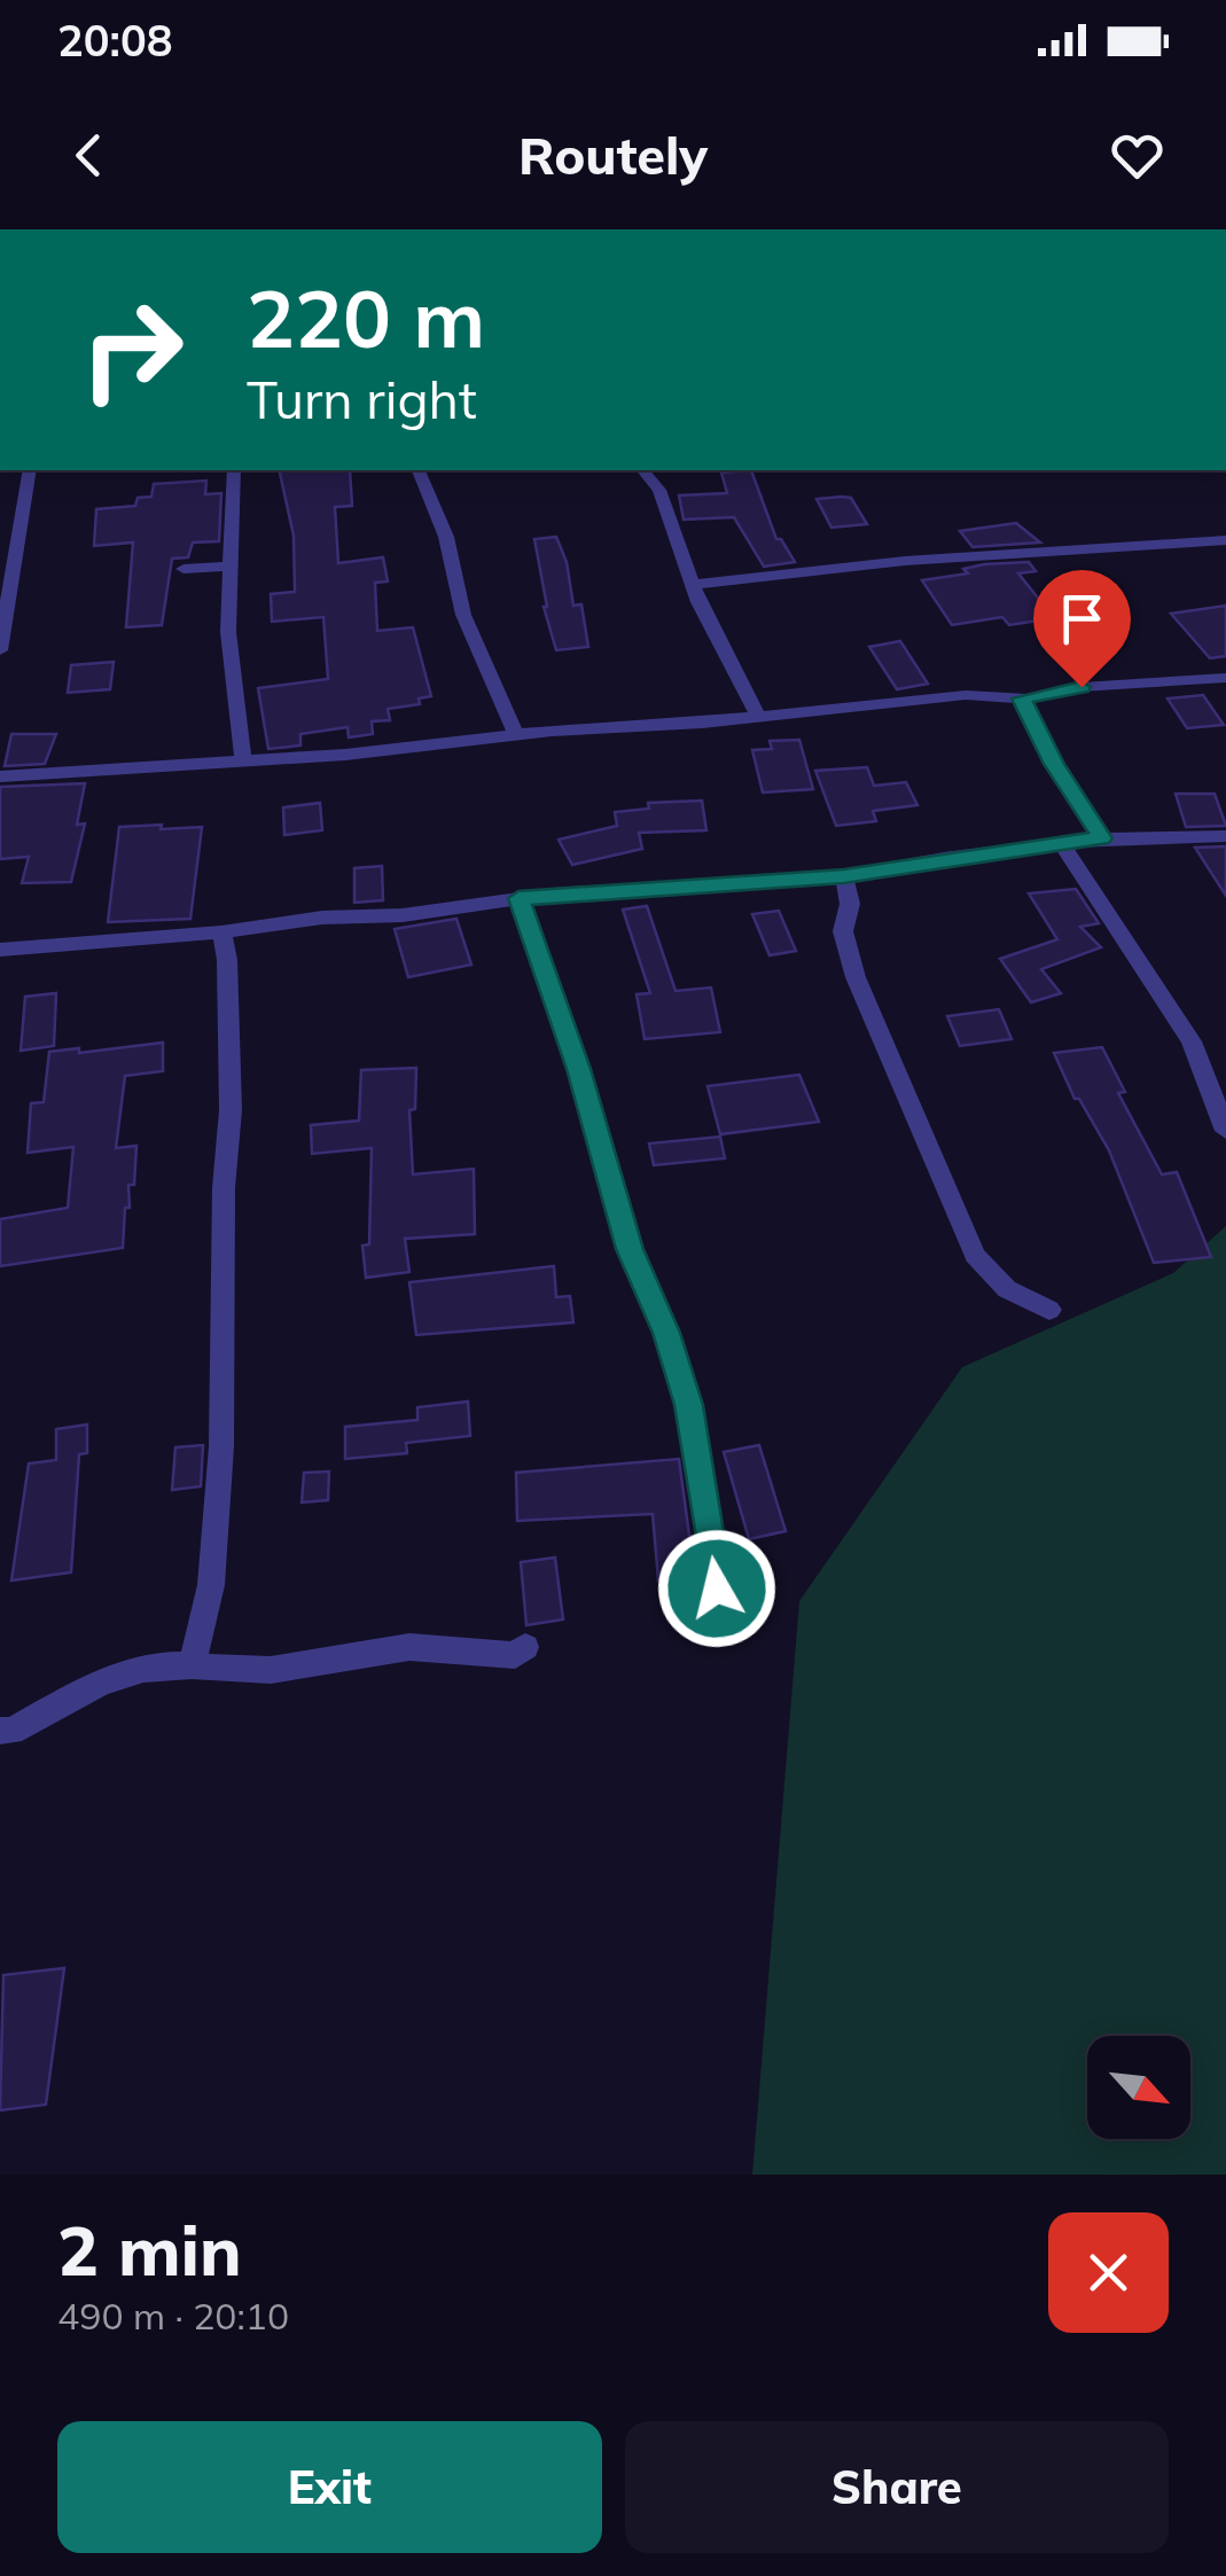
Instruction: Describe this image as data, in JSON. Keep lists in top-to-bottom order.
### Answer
{
  "north": "bottom right",
  "page": {
    "status": "20:08",
    "header": "Routely",
    "turn": ["220 m", "Turn right"],
    "heading": ["2 min", "490 m · 20:10"],
    "buttons": ["Exit", "Share"]
  }
}
